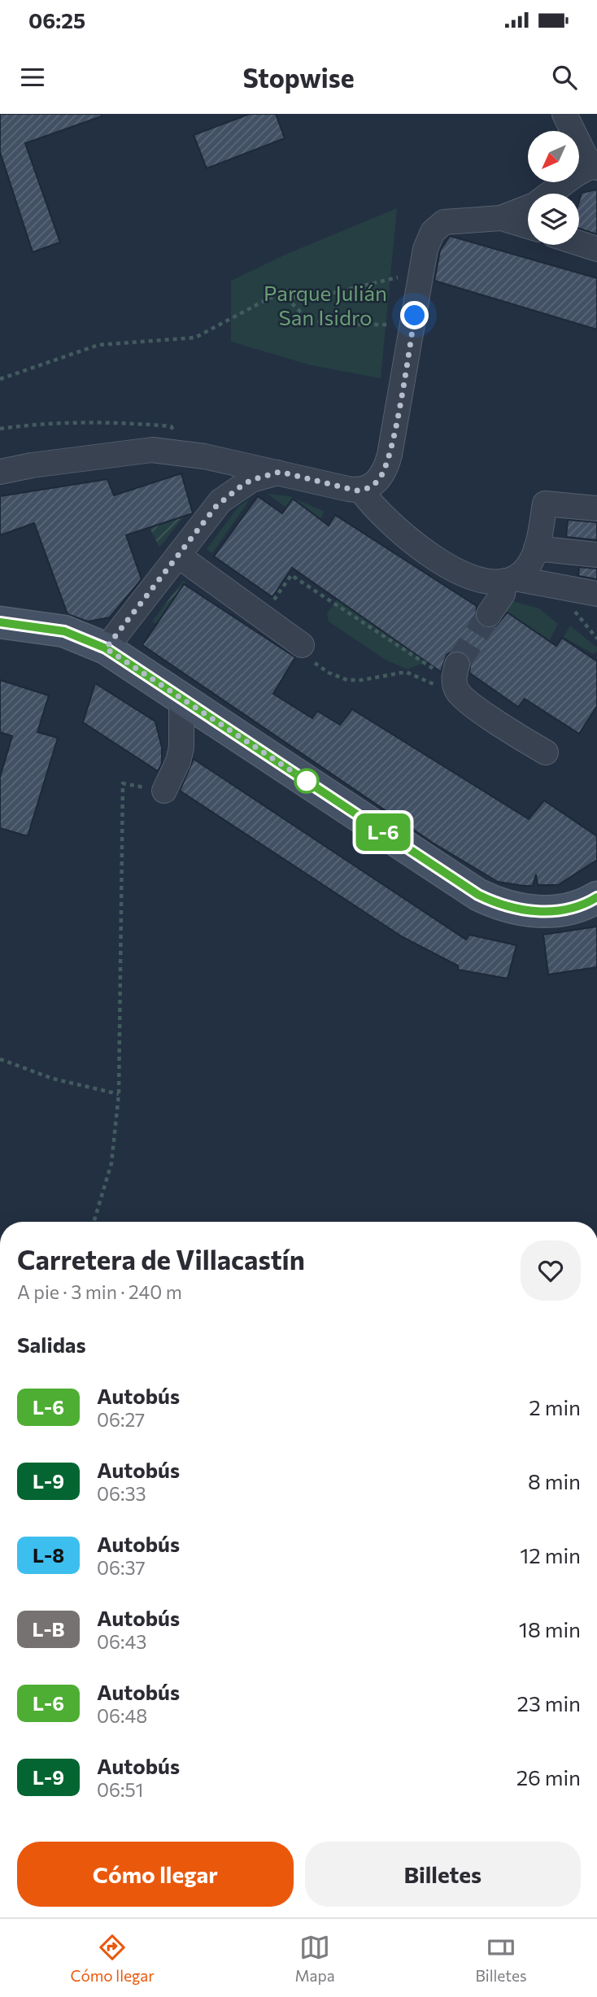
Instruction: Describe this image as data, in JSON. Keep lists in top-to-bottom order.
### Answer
{
  "parks": ["Parque Julián San Isidro"],
  "lines": ["bus line L-6"],
  "north": "bottom left",
  "page": {
    "status": "06:25",
    "header": "Stopwise",
    "on_map": "L-6",
    "heading": [
      ["Carretera de Villacastín", "A pie · 3 min · 240 m"],
      "Salidas"
    ],
    "list": [
      {
        "mark": "L-6",
        "name": "Autobús",
        "note": "06:27",
        "value": "2 min"
      },
      {
        "mark": "L-9",
        "name": "Autobús",
        "note": "06:33",
        "value": "8 min"
      },
      {
        "mark": "L-8",
        "name": "Autobús",
        "note": "06:37",
        "value": "12 min"
      },
      {
        "mark": "L-B",
        "name": "Autobús",
        "note": "06:43",
        "value": "18 min"
      },
      {
        "mark": "L-6",
        "name": "Autobús",
        "note": "06:48",
        "value": "23 min"
      },
      {
        "mark": "L-9",
        "name": "Autobús",
        "note": "06:51",
        "value": "26 min"
      }
    ],
    "buttons": ["Cómo llegar", "Billetes"],
    "tabs": ["Cómo llegar", "Mapa", "Billetes"]
  }
}
